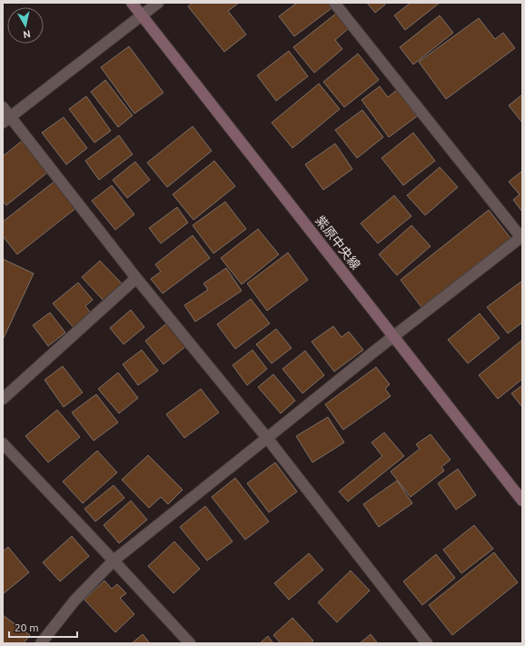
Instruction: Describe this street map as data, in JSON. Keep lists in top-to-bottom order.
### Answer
{
  "streets": {
    "street": ["紫原中央線"]
  },
  "scale_bar": "20 m",
  "north": "bottom"
}
